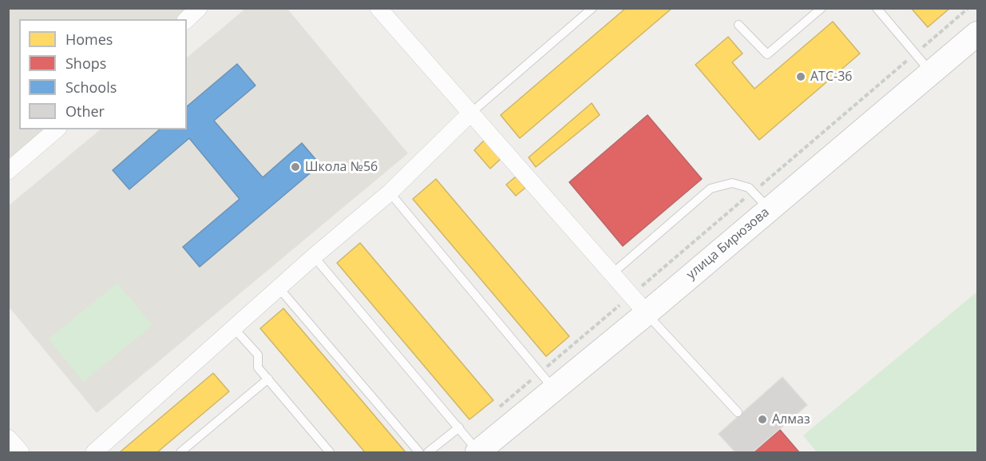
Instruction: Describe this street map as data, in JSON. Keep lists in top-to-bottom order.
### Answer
{
  "streets": {
    "main road": ["улица Бирюзова"]
  },
  "places": ["АТС-36", "Школа №56", "Алмаз"],
  "legend": [
    "Homes",
    "Shops",
    "Schools",
    "Other"
  ]
}
